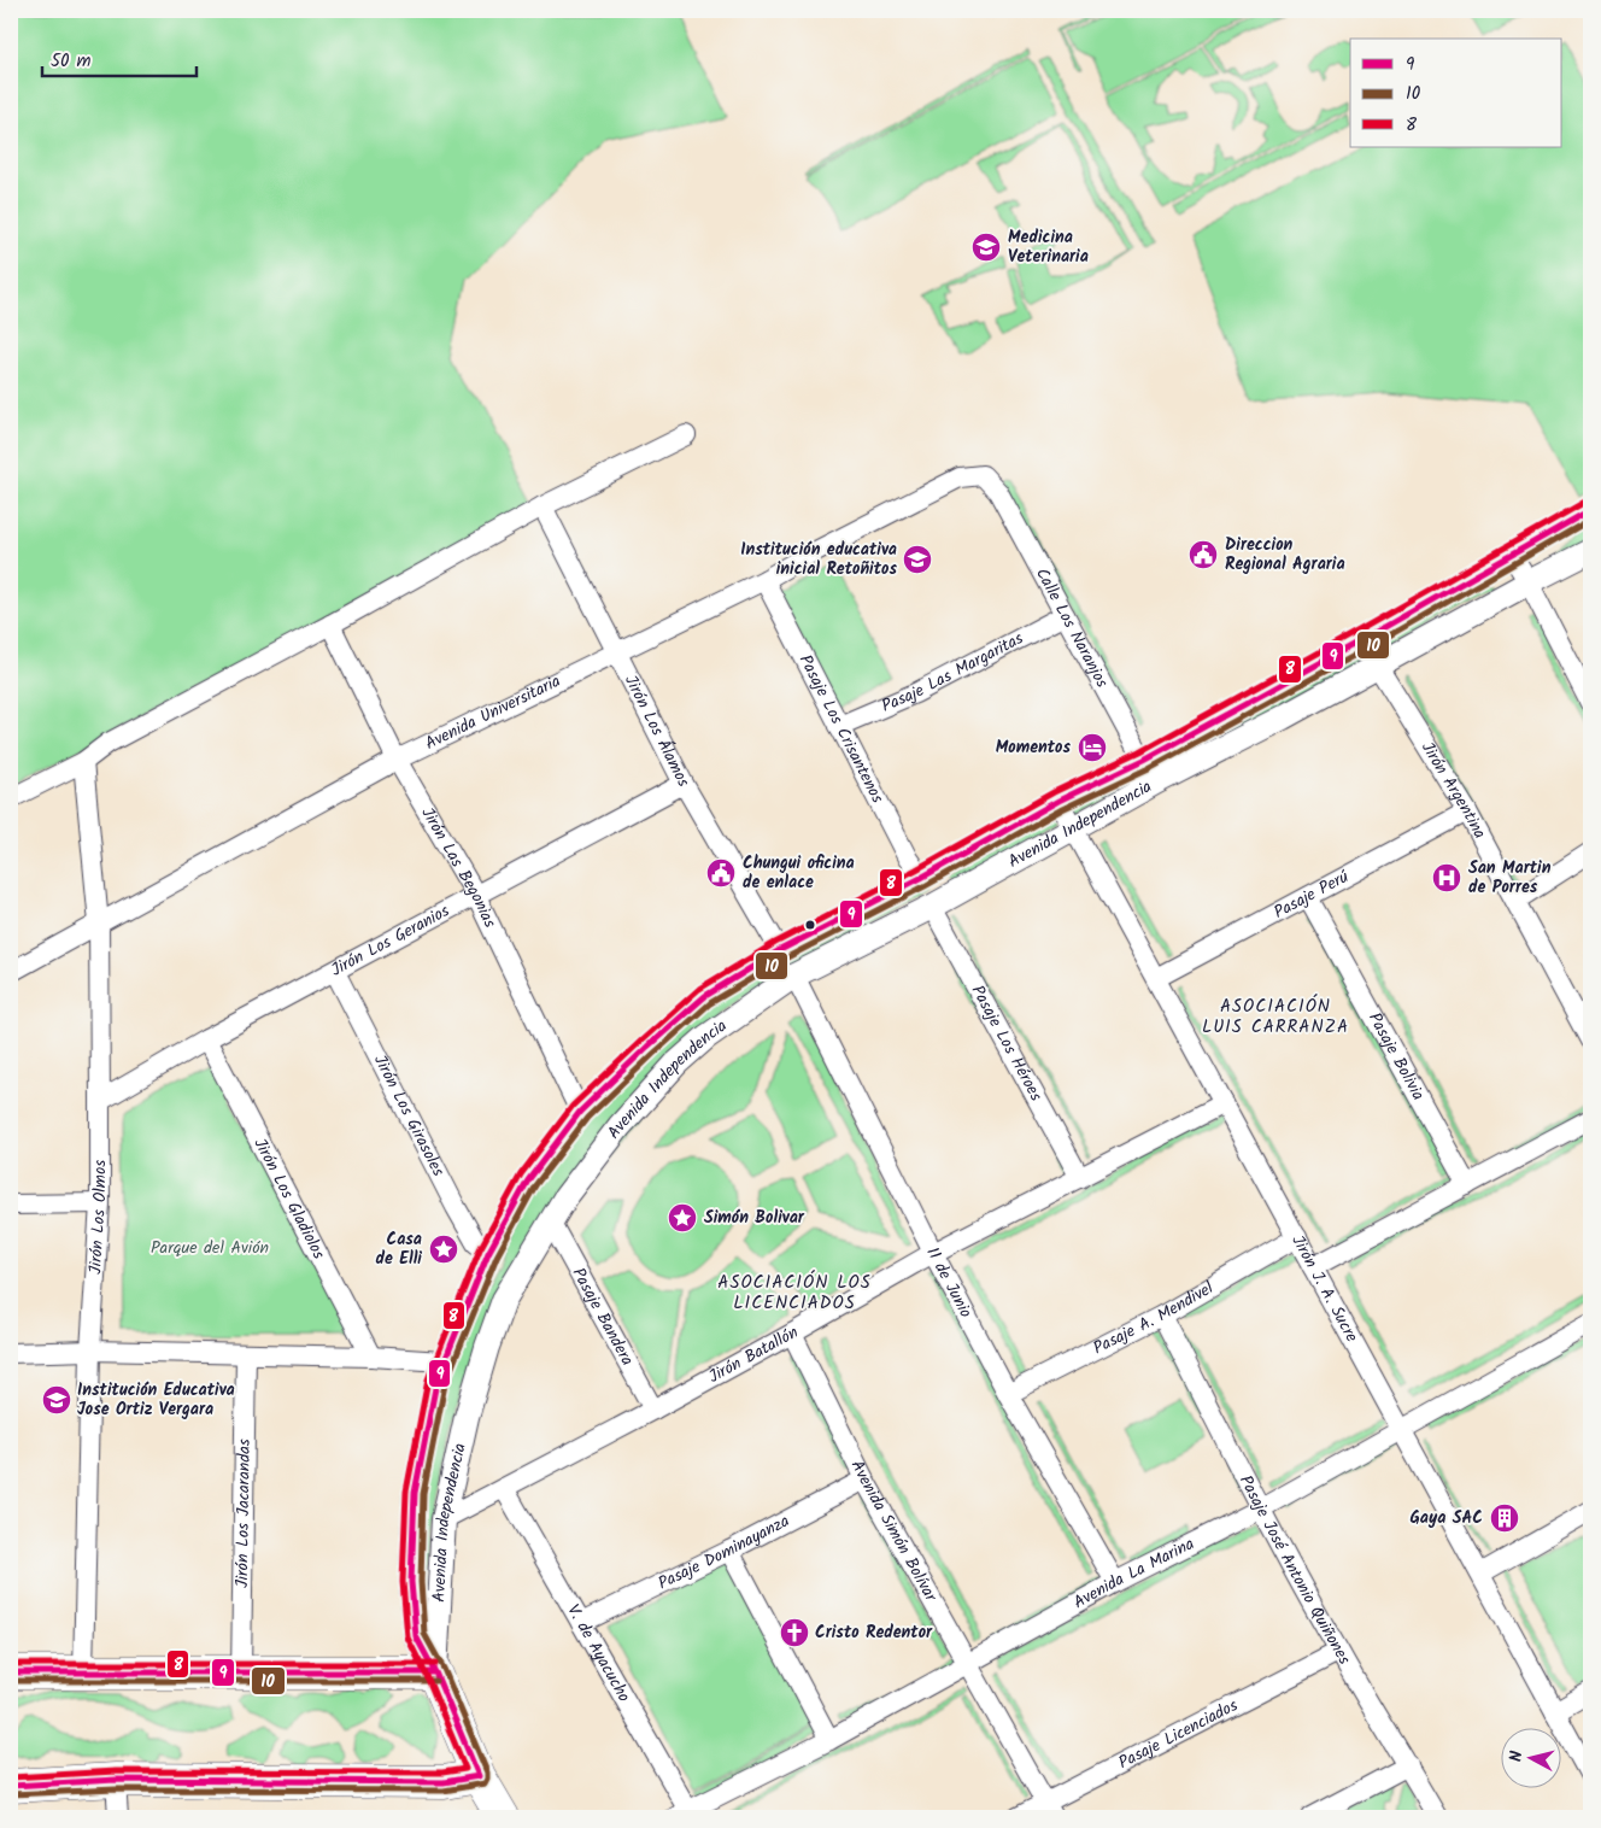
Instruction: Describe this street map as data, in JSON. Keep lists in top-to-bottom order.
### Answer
{
  "streets": {
    "street": [
      "Calle Los Naranjos",
      "Pasaje Las Margaritas",
      "Avenida Universitaria",
      "Pasaje Los Crisantenos",
      "Jirón Los Álamos",
      "Jirón Argentina",
      "Avenida Independencia",
      "Jirón Las Begonias",
      "Pasaje Perú",
      "Jirón Los Geranios",
      "Pasaje Los Héroes",
      "Pasaje Bolivia",
      "Jirón Los Girasoles",
      "Jirón Los Gladiolos",
      "Jirón Los Olmos",
      "11 de Junio",
      "Jirón J. A. Sucre",
      "Pasaje Bandera",
      "Pasaje A. Mendivel",
      "Jirón Batallón",
      "Jirón Los Jacarandas",
      "Avenida Simón Bolívar",
      "Pasaje Dominayanza",
      "Pasaje José Antonio Quiñones",
      "Avenida La Marina",
      "V. de Ayacucho",
      "Pasaje Licenciados"
    ]
  },
  "crossings": [
    ["Calle Los Naranjos", "Pasaje Las Margaritas"],
    ["Calle Los Naranjos", "Avenida Universitaria"],
    ["Calle Los Naranjos", "Avenida Independencia"],
    ["Pasaje Las Margaritas", "Pasaje Los Crisantenos"],
    ["Avenida Universitaria", "Pasaje Los Crisantenos"],
    ["Avenida Universitaria", "Jirón Los Álamos"],
    ["Avenida Universitaria", "Jirón Las Begonias"],
    ["Avenida Universitaria", "Jirón Los Olmos"],
    ["Pasaje Los Crisantenos", "Avenida Independencia"],
    ["Jirón Los Álamos", "Avenida Independencia"],
    ["Jirón Los Álamos", "Jirón Los Geranios"],
    ["Jirón Argentina", "Avenida Independencia"],
    ["Jirón Argentina", "Pasaje Perú"],
    ["Avenida Independencia", "Jirón Las Begonias"],
    ["Avenida Independencia", "Pasaje Los Héroes"],
    ["Avenida Independencia", "Jirón Los Girasoles"],
    ["Avenida Independencia", "11 de Junio"],
    ["Avenida Independencia", "Jirón J. A. Sucre"],
    ["Avenida Independencia", "Pasaje Bandera"],
    ["Avenida Independencia", "Jirón Batallón"],
    ["Jirón Las Begonias", "Jirón Los Geranios"],
    ["Pasaje Perú", "Pasaje Bolivia"],
    ["Pasaje Perú", "Jirón J. A. Sucre"],
    ["Jirón Los Geranios", "Jirón Los Girasoles"],
    ["Jirón Los Geranios", "Jirón Los Gladiolos"],
    ["Jirón Los Geranios", "Jirón Los Olmos"],
    ["Pasaje Los Héroes", "Jirón Batallón"],
    ["11 de Junio", "Pasaje A. Mendivel"],
    ["11 de Junio", "Jirón Batallón"],
    ["11 de Junio", "Avenida La Marina"],
    ["Jirón J. A. Sucre", "Pasaje A. Mendivel"],
    ["Jirón J. A. Sucre", "Jirón Batallón"],
    ["Jirón J. A. Sucre", "Avenida La Marina"],
    ["Pasaje Bandera", "Jirón Batallón"],
    ["Pasaje A. Mendivel", "Pasaje José Antonio Quiñones"],
    ["Jirón Batallón", "Avenida Simón Bolívar"],
    ["Jirón Batallón", "V. de Ayacucho"],
    ["Avenida Simón Bolívar", "Pasaje Dominayanza"],
    ["Avenida Simón Bolívar", "Avenida La Marina"],
    ["Avenida Simón Bolívar", "Pasaje Licenciados"],
    ["Pasaje Dominayanza", "V. de Ayacucho"],
    ["Pasaje José Antonio Quiñones", "Avenida La Marina"],
    ["Pasaje José Antonio Quiñones", "Pasaje Licenciados"],
    ["Avenida La Marina", "V. de Ayacucho"]
  ],
  "districts": ["ASOCIACIÓN LUIS CARRANZA", "ASOCIACIÓN LOS LICENCIADOS"],
  "parks": ["Parque del Avión"],
  "places": {
    "school or university": ["Medicina Veterinaria", "Institución educativa inicial Retoñitos", "Institución Educativa Jose Ortiz Vergara"],
    "public building": ["Direccion Regional Agraria", "Chungui oficina de enlace"],
    "hotel": ["Momentos"],
    "hospital": ["San Martin de Porres"],
    "place": ["Simón Bolivar", "Casa de Elli"],
    "building": ["Gaya SAC"],
    "church": ["Cristo Redentor"]
  },
  "lines": ["transit line 8", "transit line 9", "transit line 10"],
  "legend": ["9", "10", "8"],
  "scale_bar": "50 m",
  "north": "left"
}
